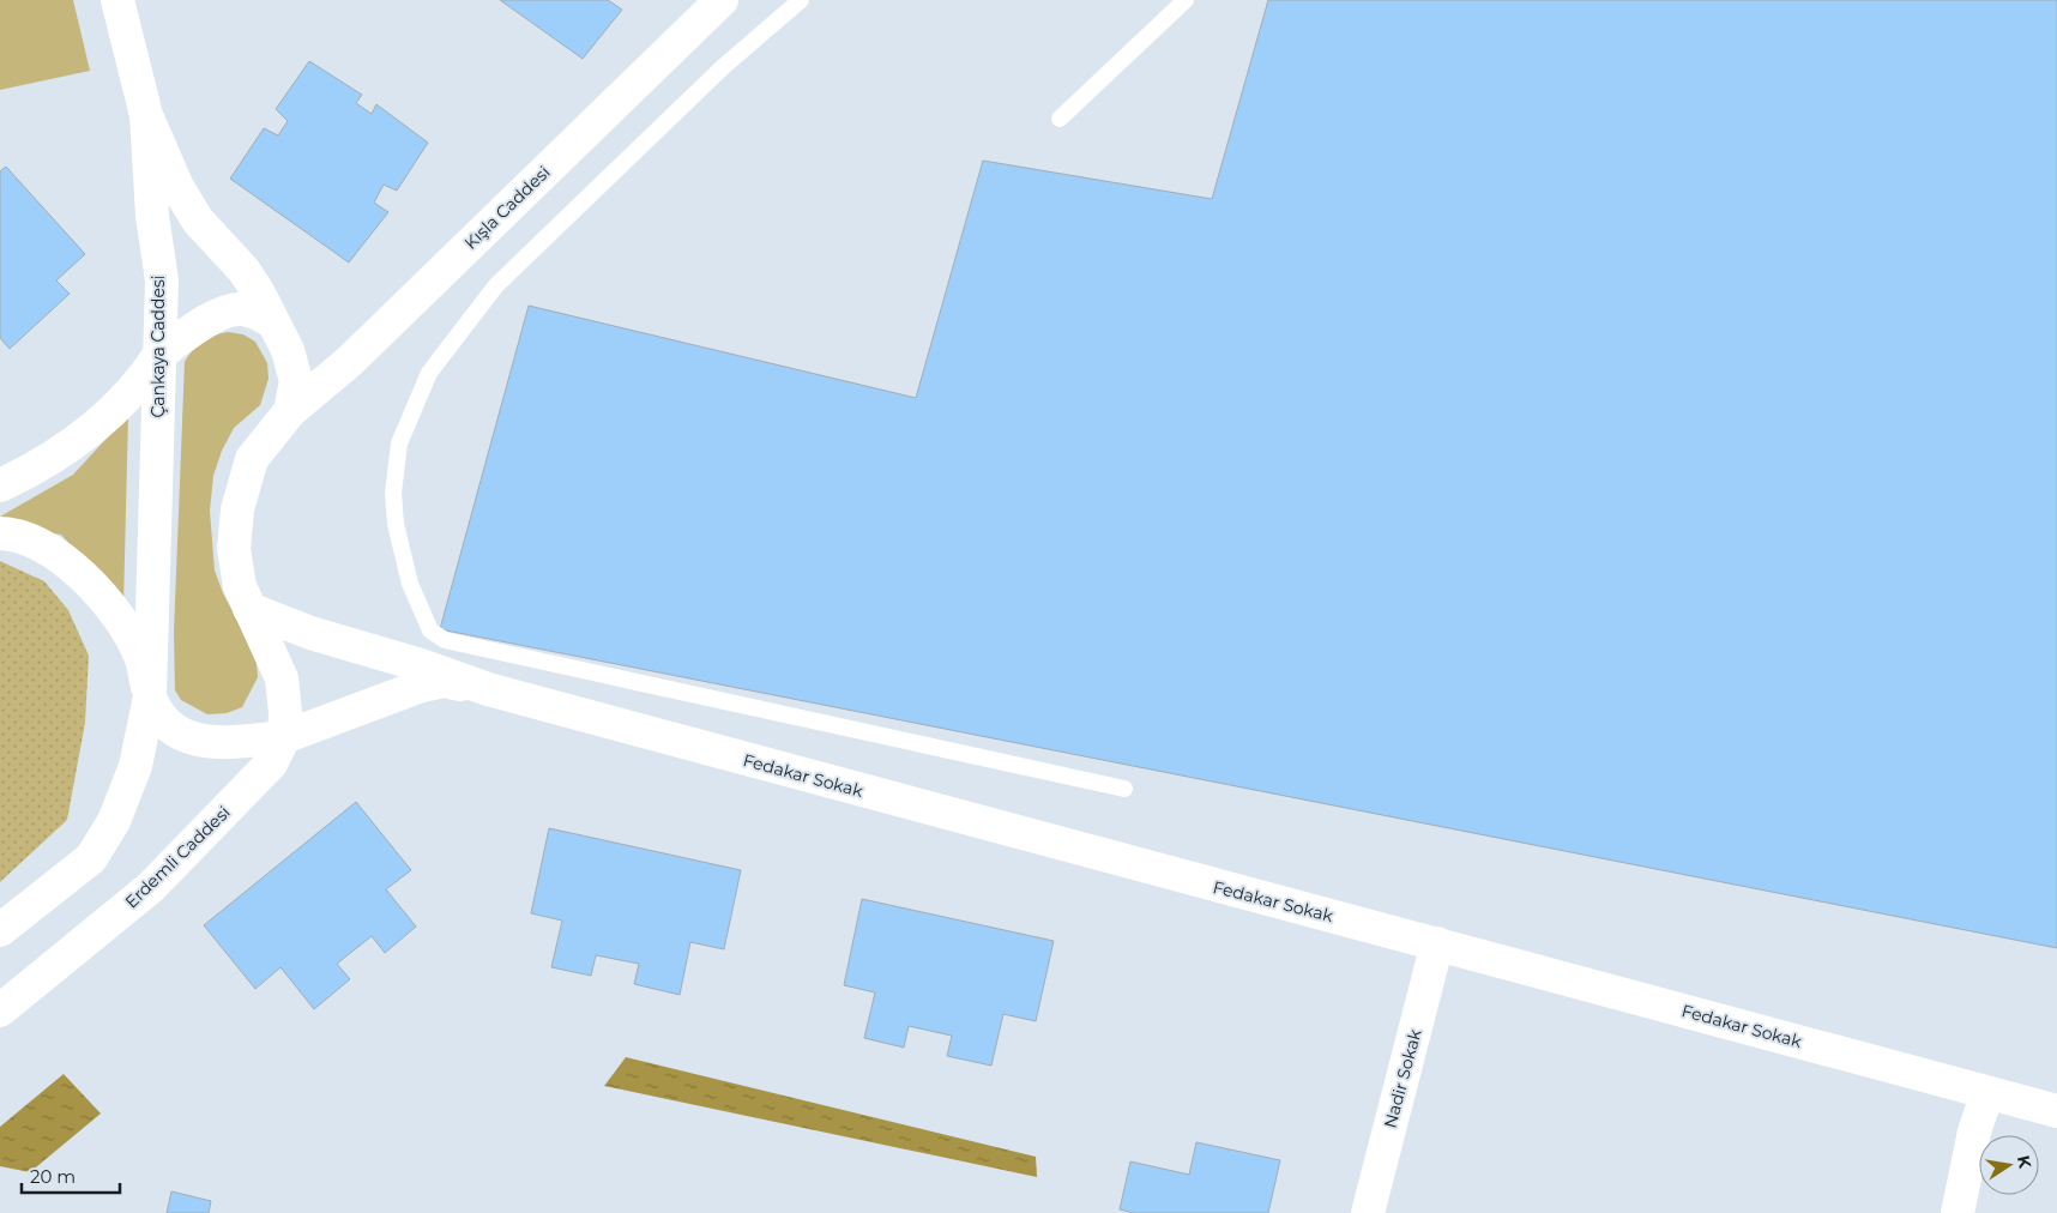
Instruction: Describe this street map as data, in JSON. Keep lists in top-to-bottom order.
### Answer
{
  "streets": {
    "main road": [
      "Kışla Caddesi",
      "Çankaya Caddesi",
      "Fedakar Sokak",
      "Erdemli Caddesi",
      "Nadir Sokak"
    ]
  },
  "crossings": [
    ["Kışla Caddesi", "Erdemli Caddesi"],
    ["Fedakar Sokak", "Nadir Sokak"]
  ],
  "scale_bar": "20 m",
  "north": "right"
}
